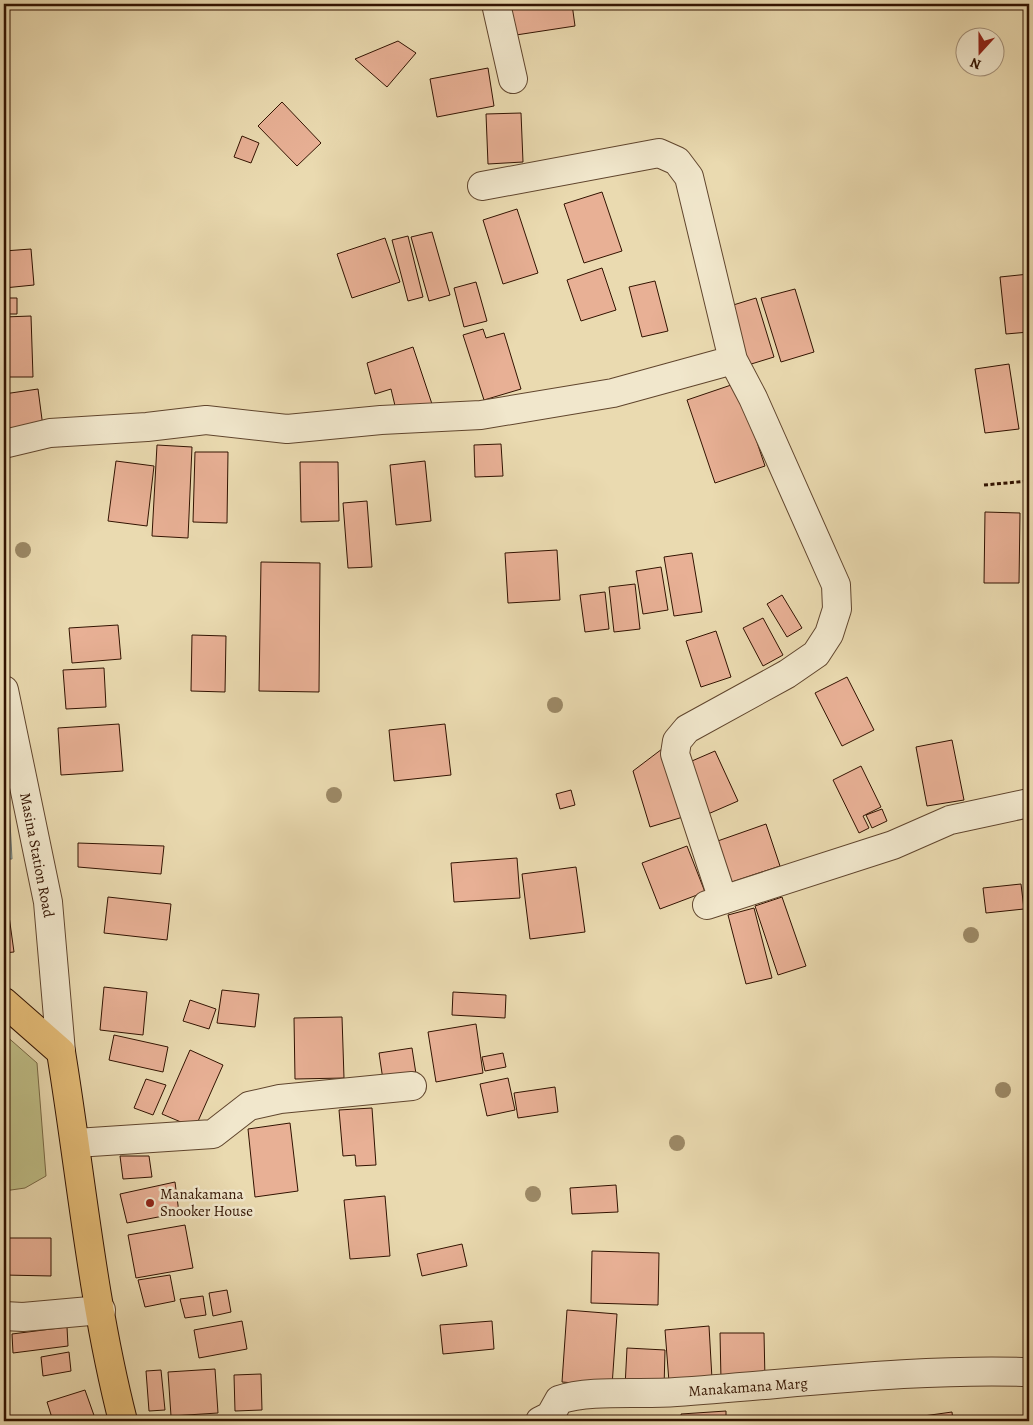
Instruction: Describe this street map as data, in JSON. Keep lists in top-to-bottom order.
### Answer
{
  "streets": {
    "street": ["Masina Station Road", "Manakamana Marg"]
  },
  "places": ["Manakamana Snooker House"],
  "north": "bottom"
}
